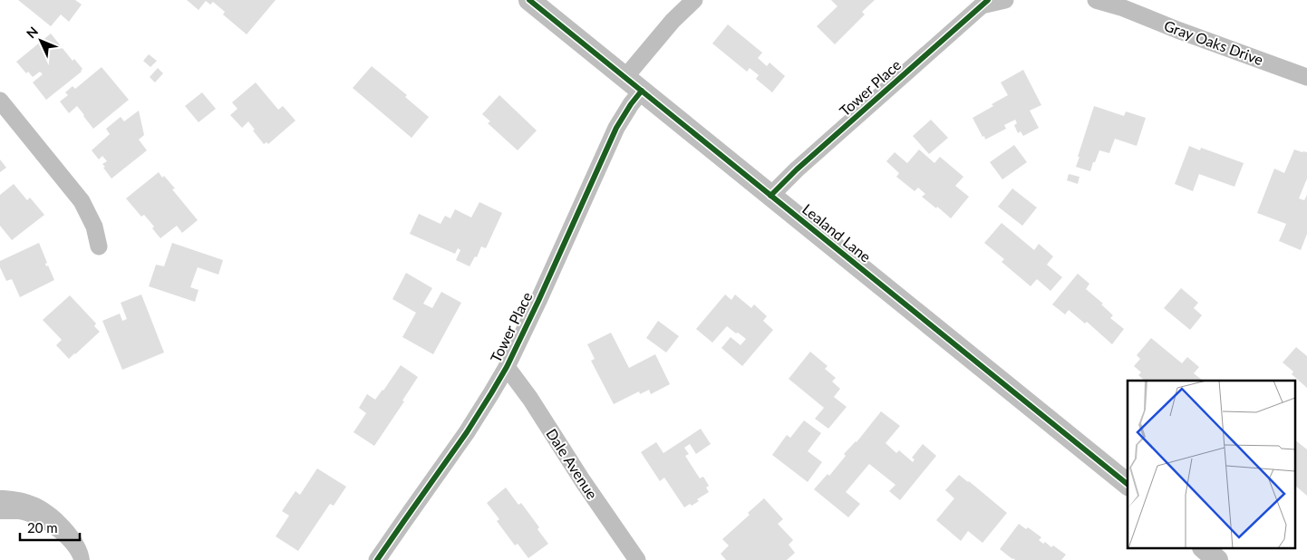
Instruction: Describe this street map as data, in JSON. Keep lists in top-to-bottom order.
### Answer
{
  "streets": {
    "street": [
      "Gray Oaks Drive",
      "Tower Place",
      "Lealand Lane",
      "Dale Avenue"
    ]
  },
  "crossings": [
    ["Tower Place", "Lealand Lane"],
    ["Tower Place", "Dale Avenue"]
  ],
  "scale_bar": "20 m",
  "north": "top left"
}
